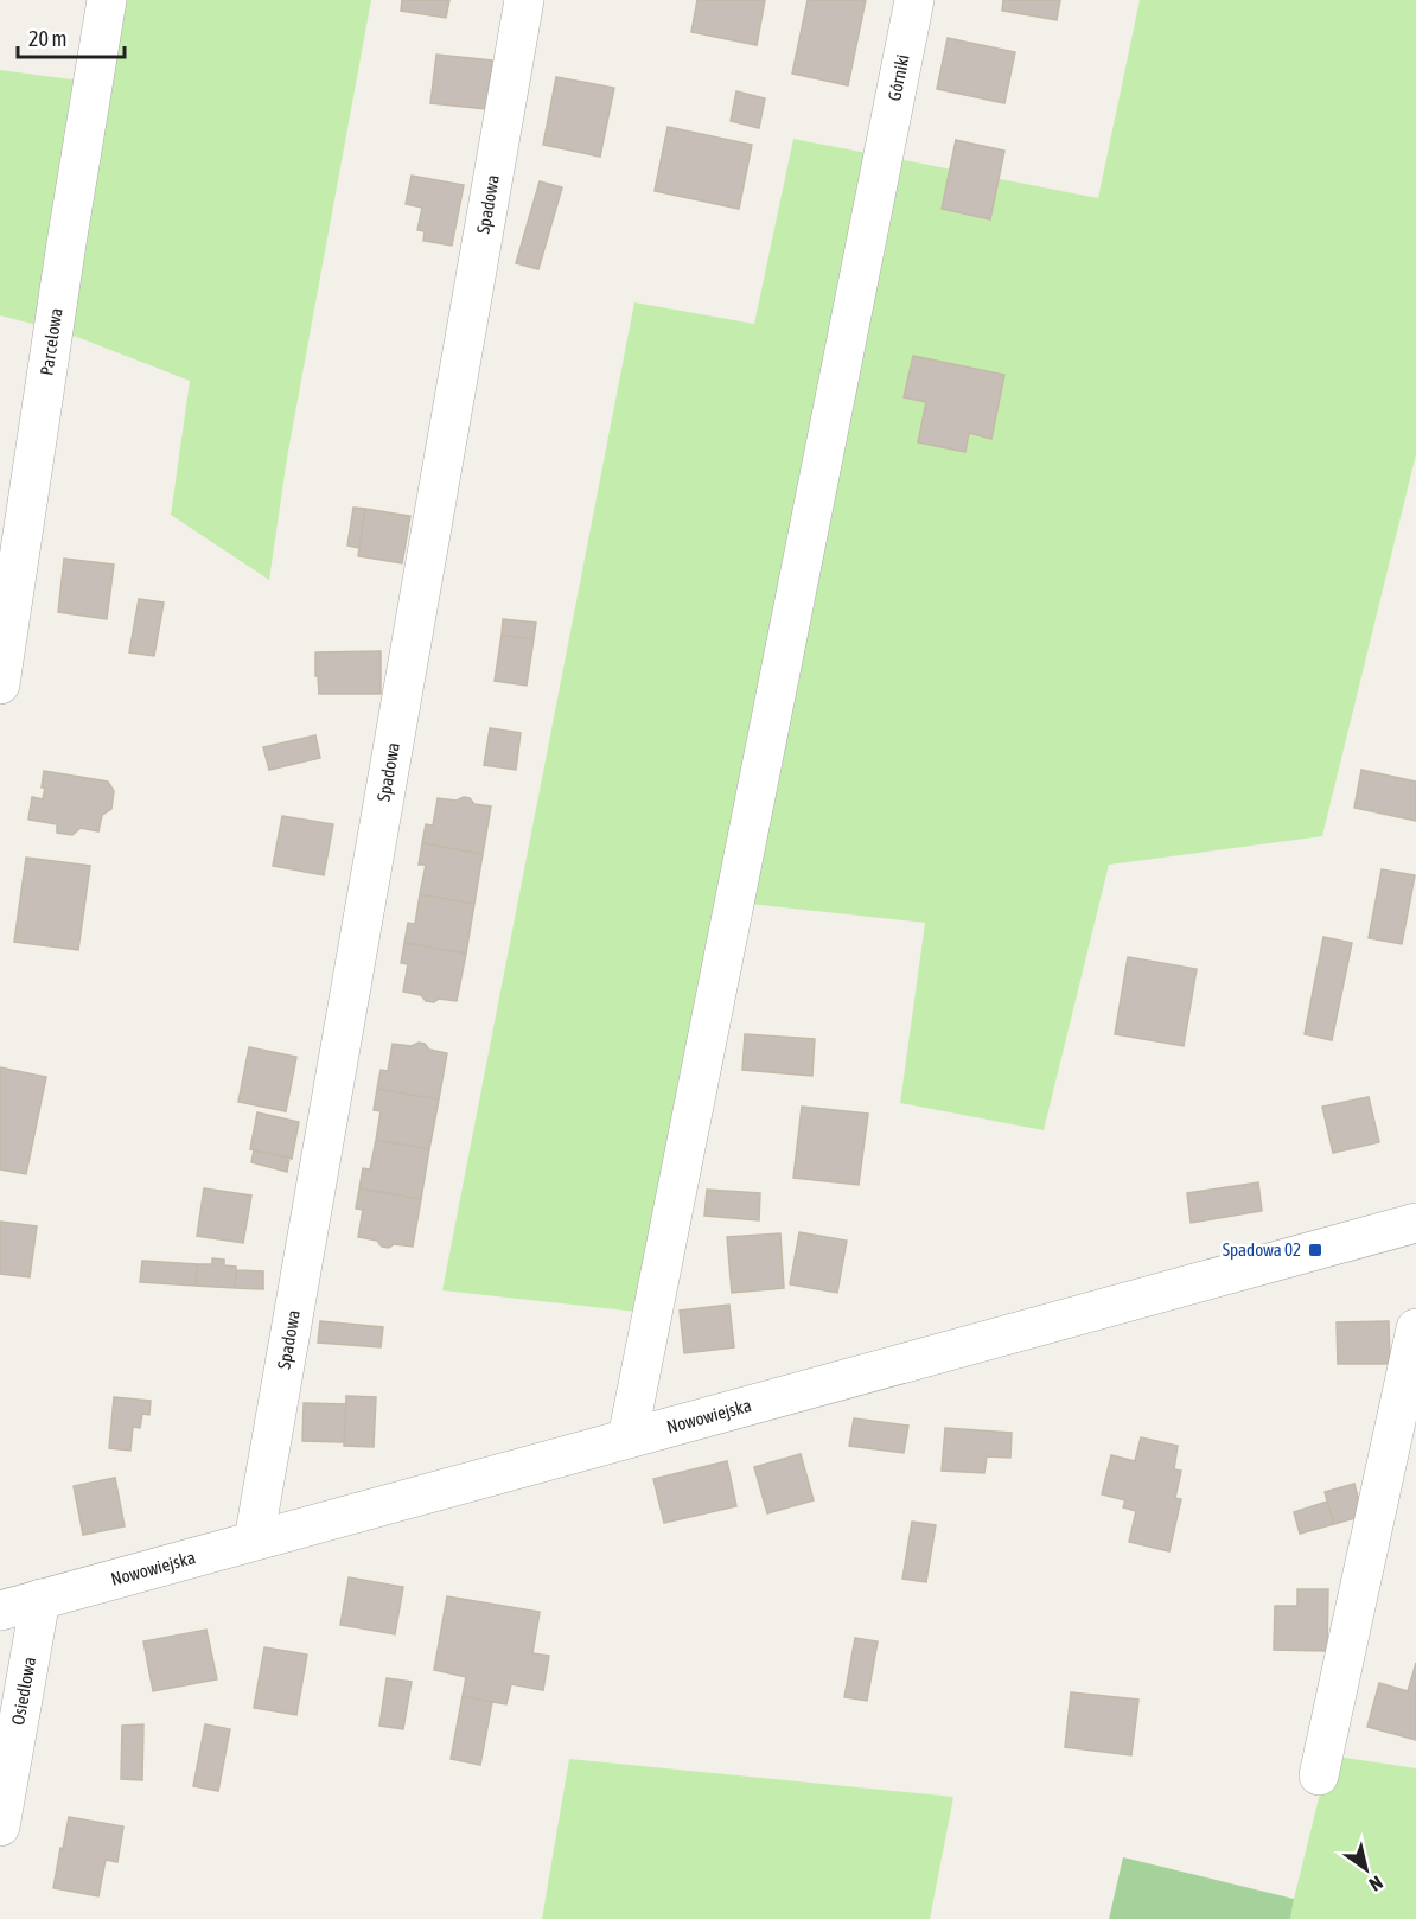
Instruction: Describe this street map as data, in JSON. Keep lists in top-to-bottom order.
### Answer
{
  "streets": {
    "street": [
      "Górniki",
      "Spadowa",
      "Parcelowa",
      "Nowowiejska",
      "Osiedlowa"
    ]
  },
  "crossings": [
    ["Górniki", "Nowowiejska"],
    ["Spadowa", "Nowowiejska"],
    ["Nowowiejska", "Osiedlowa"]
  ],
  "places": {
    "transit": ["Spadowa 02"]
  },
  "scale_bar": "20 m",
  "north": "bottom right"
}
